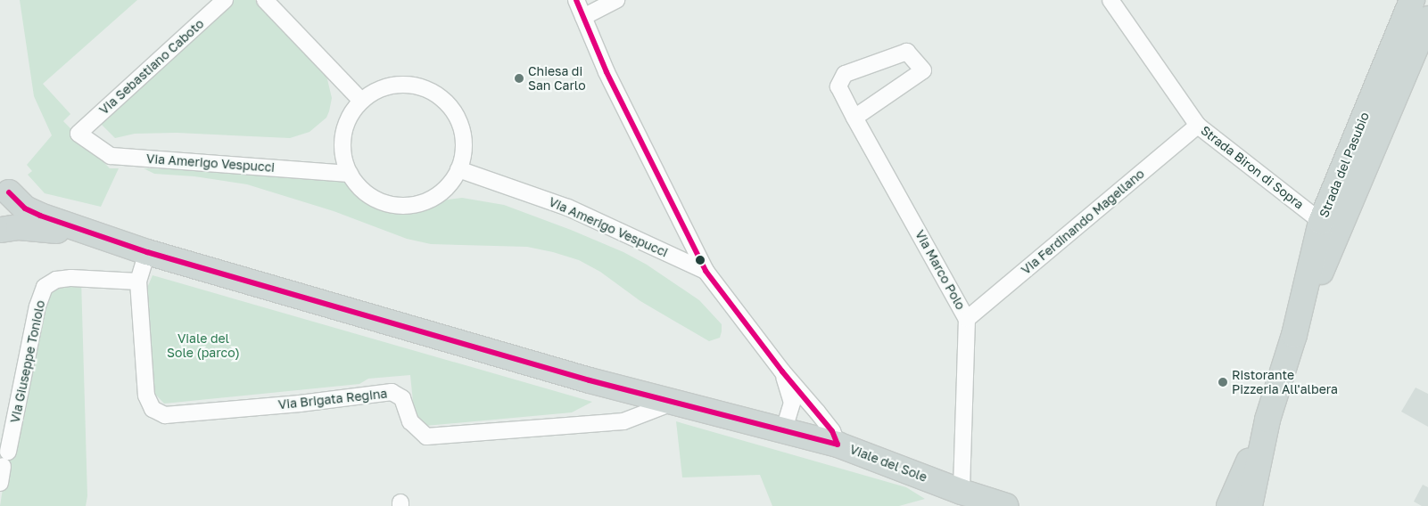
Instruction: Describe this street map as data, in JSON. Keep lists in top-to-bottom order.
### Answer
{
  "streets": {
    "main road": ["Strada del Pasubio", "Viale del Sole"],
    "street": [
      "Via Sebastiano Caboto",
      "Via Amerigo Vespucci",
      "Strada Biron di Sopra",
      "Via Ferdinando Magellano",
      "Via Marco Polo",
      "Via Giuseppe Toniolo",
      "Via Brigata Regina"
    ]
  },
  "crossings": [
    ["Via Sebastiano Caboto", "Via Amerigo Vespucci"],
    ["Strada del Pasubio", "Strada Biron di Sopra"],
    ["Strada Biron di Sopra", "Via Ferdinando Magellano"],
    ["Via Ferdinando Magellano", "Via Marco Polo"],
    ["Via Marco Polo", "Viale del Sole"],
    ["Via Giuseppe Toniolo", "Via Brigata Regina"],
    ["Via Brigata Regina", "Viale del Sole"]
  ],
  "parks": ["Viale del Sole (parco)"],
  "places": ["Chiesa di San Carlo", "Ristorante Pizzeria All'albera"]
}
